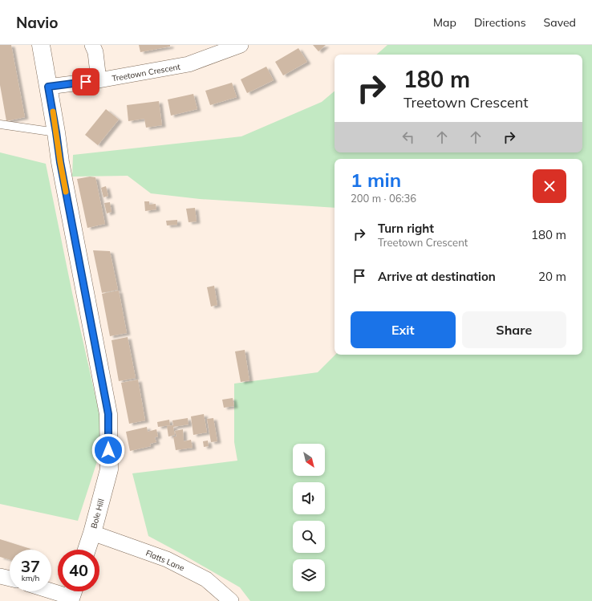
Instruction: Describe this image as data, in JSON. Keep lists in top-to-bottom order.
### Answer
{
  "streets": {
    "street": ["Treetown Crescent", "Bole Hill", "Flatts Lane"]
  },
  "crossings": [
    ["Treetown Crescent", "Bole Hill"],
    ["Bole Hill", "Flatts Lane"]
  ],
  "north": "bottom right",
  "page": {
    "header": "Navio",
    "nav": ["Map", "Directions", "Saved"],
    "turn": ["180 m", "Treetown Crescent"],
    "heading": ["1 min", "200 m · 06:36"],
    "list": [
      {
        "name": "Turn right",
        "note": "Treetown Crescent",
        "value": "180 m"
      },
      {
        "name": "Arrive at destination",
        "value": "20 m"
      }
    ],
    "buttons": ["Exit", "Share"],
    "speed": "37 km/h",
    "limit": "40"
  }
}
